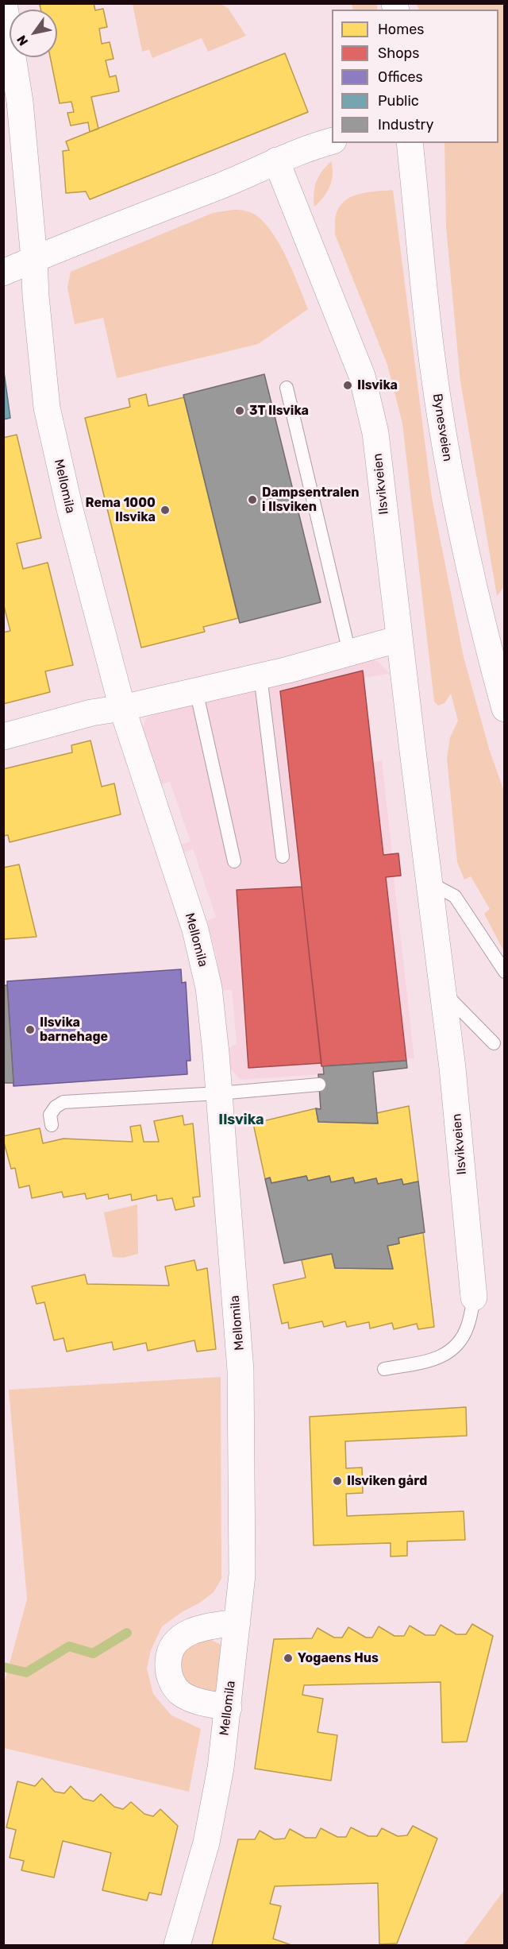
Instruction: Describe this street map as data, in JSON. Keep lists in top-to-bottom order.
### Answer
{
  "streets": {
    "street": ["Bynesveien", "Ilsvikveien", "Mellomila"]
  },
  "districts": ["Ilsvika"],
  "places": [
    "Ilsvika",
    "3T Ilsvika",
    "Dampsentralen i Ilsviken",
    "Rema 1000 Ilsvika",
    "Ilsvika barnehage",
    "Ilsviken gård",
    "Yogaens Hus"
  ],
  "legend": [
    "Homes",
    "Shops",
    "Offices",
    "Public",
    "Industry"
  ],
  "north": "bottom left"
}
